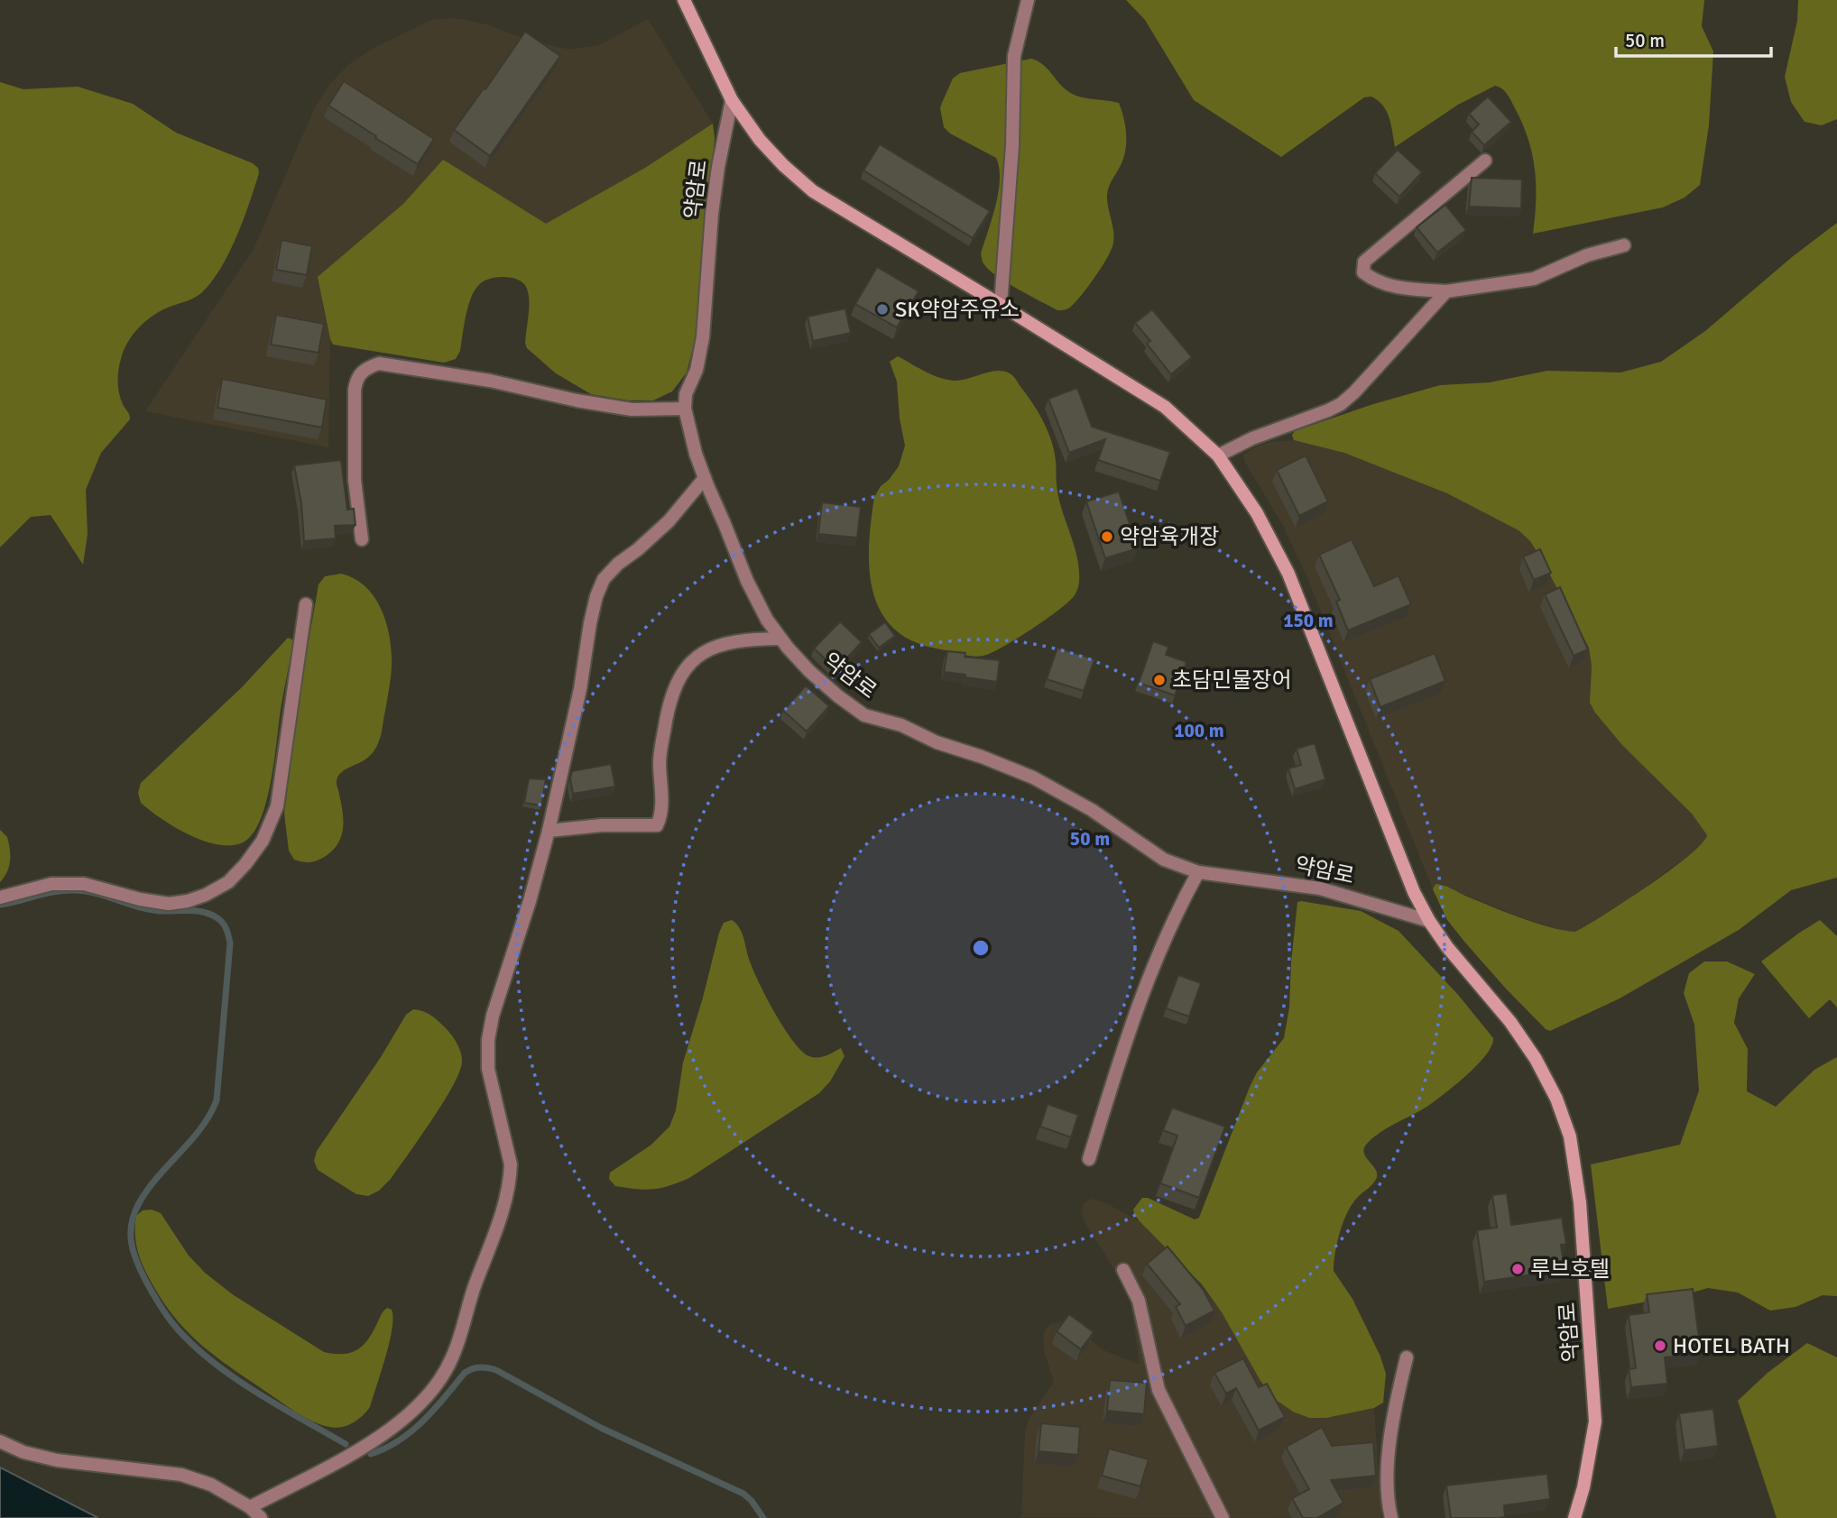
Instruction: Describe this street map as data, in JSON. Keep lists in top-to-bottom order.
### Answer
{
  "streets": {
    "street": ["약암로"]
  },
  "places": [
    "SK약암주유소",
    "약암육개장",
    "초담민물장어",
    "루브호텔",
    "HOTEL BATH"
  ],
  "scale_bar": "50 m",
  "rings": ["150 m", "100 m", "50 m"]
}
